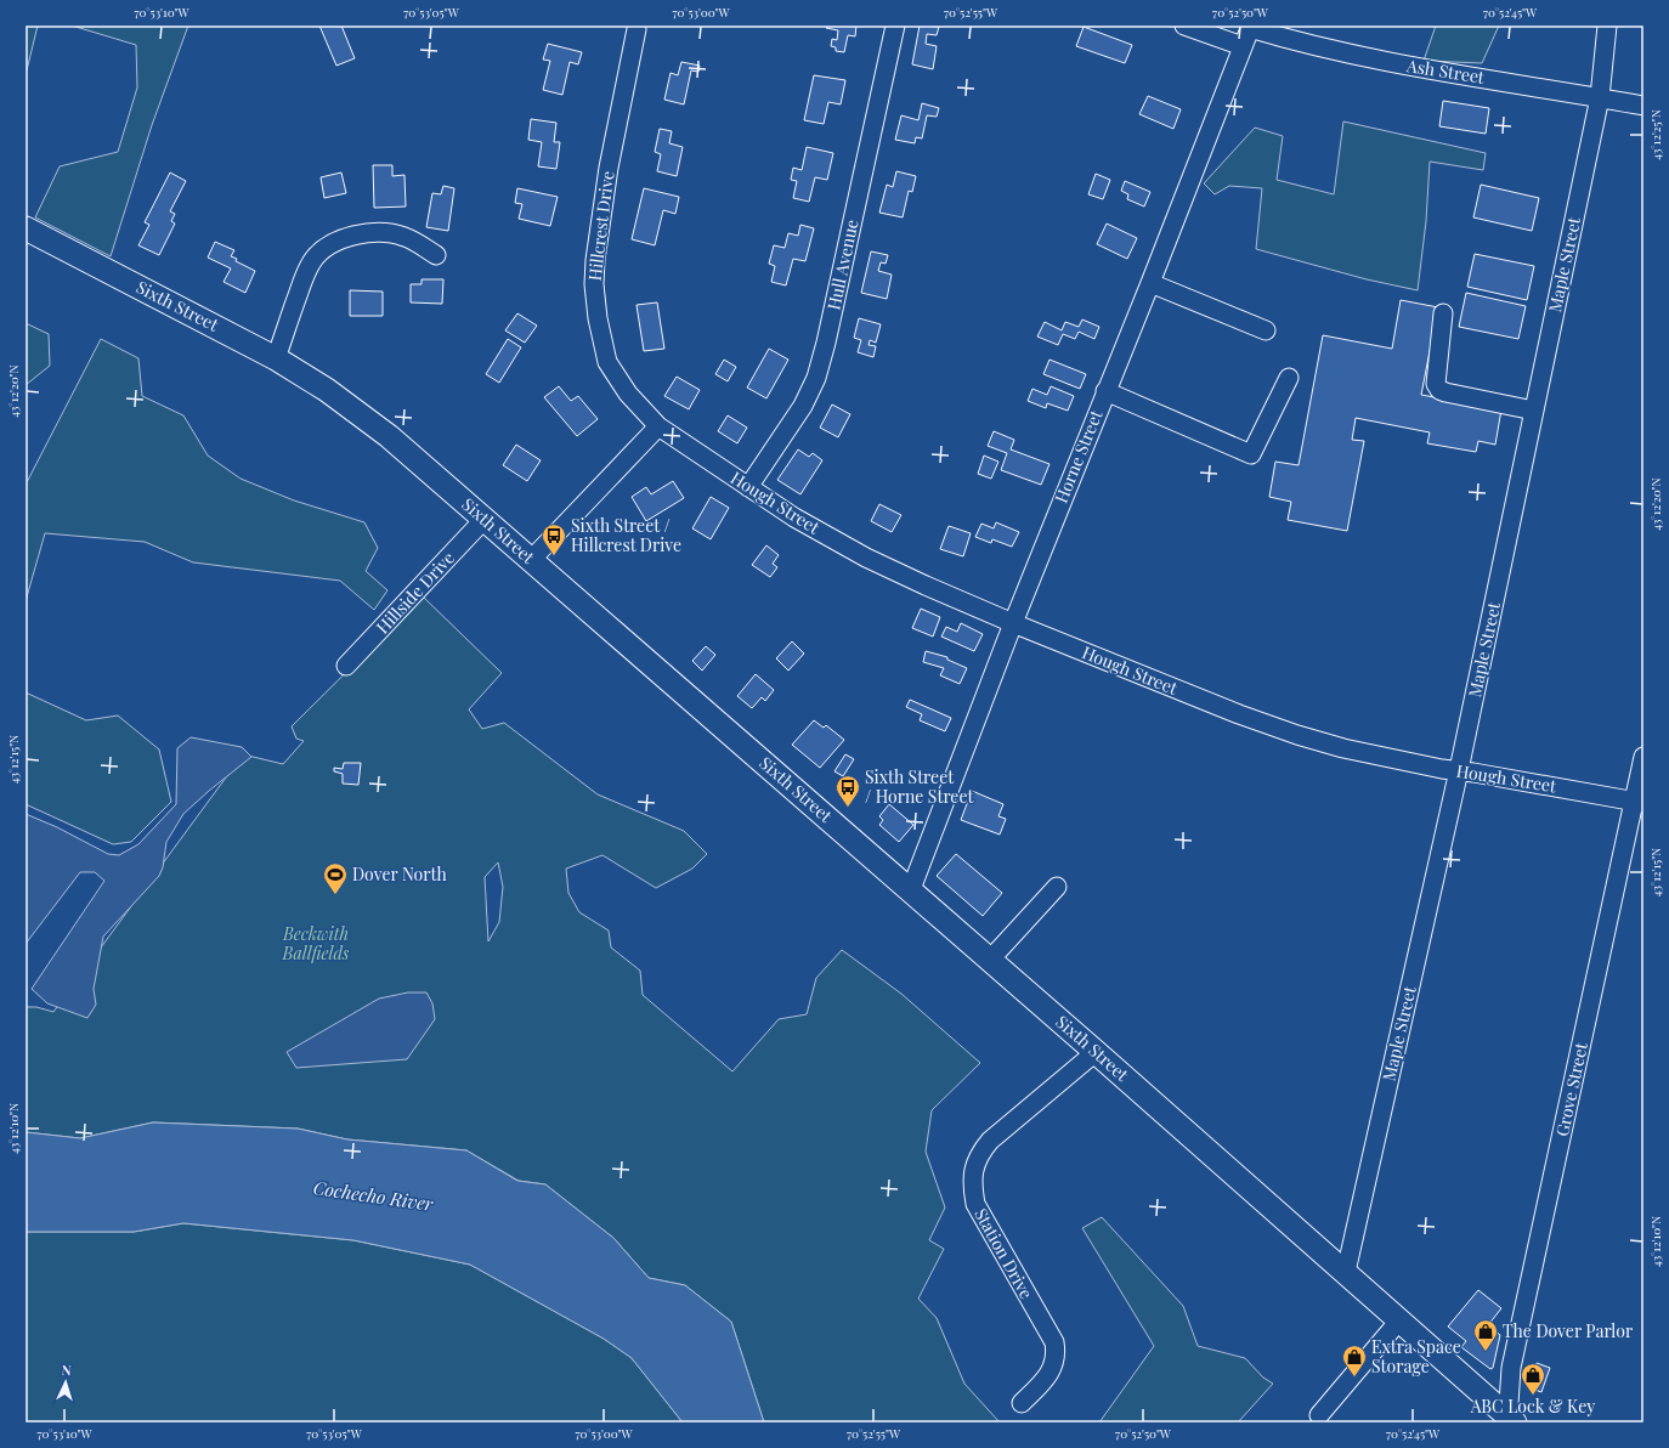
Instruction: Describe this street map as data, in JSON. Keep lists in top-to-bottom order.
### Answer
{
  "streets": {
    "main road": ["Sixth Street"],
    "street": [
      "Ash Street",
      "Hillcrest Drive",
      "Hull Avenue",
      "Maple Street",
      "Horne Street",
      "Hough Street",
      "Hillside Drive",
      "Grove Street",
      "Station Drive"
    ]
  },
  "crossings": [
    ["Ash Street", "Maple Street"],
    ["Ash Street", "Horne Street"],
    ["Hillcrest Drive", "Hough Street"],
    ["Hull Avenue", "Hough Street"],
    ["Maple Street", "Sixth Street"],
    ["Maple Street", "Hough Street"],
    ["Sixth Street", "Horne Street"],
    ["Sixth Street", "Hillside Drive"],
    ["Sixth Street", "Grove Street"],
    ["Sixth Street", "Station Drive"],
    ["Horne Street", "Hough Street"],
    ["Hough Street", "Grove Street"]
  ],
  "water": ["Cochecho River"],
  "parks": ["Beckwith Ballfields"],
  "places": {
    "bus stop": ["Sixth Street / Hillcrest Drive", "Sixth Street / Horne Street"],
    "sports": ["Dover North"],
    "shop": ["The Dover Parlor", "Extra Space Storage", "ABC Lock & Key"]
  },
  "north": "top",
  "coordinates": [
    "70°53'10\"W",
    "70°53'05\"W",
    "70°53'00\"W",
    "70°52'55\"W",
    "70°52'50\"W",
    "70°52'45\"W",
    "43°12'25\"N",
    "43°12'20\"N",
    "43°12'15\"N",
    "43°12'10\"N"
  ]
}
